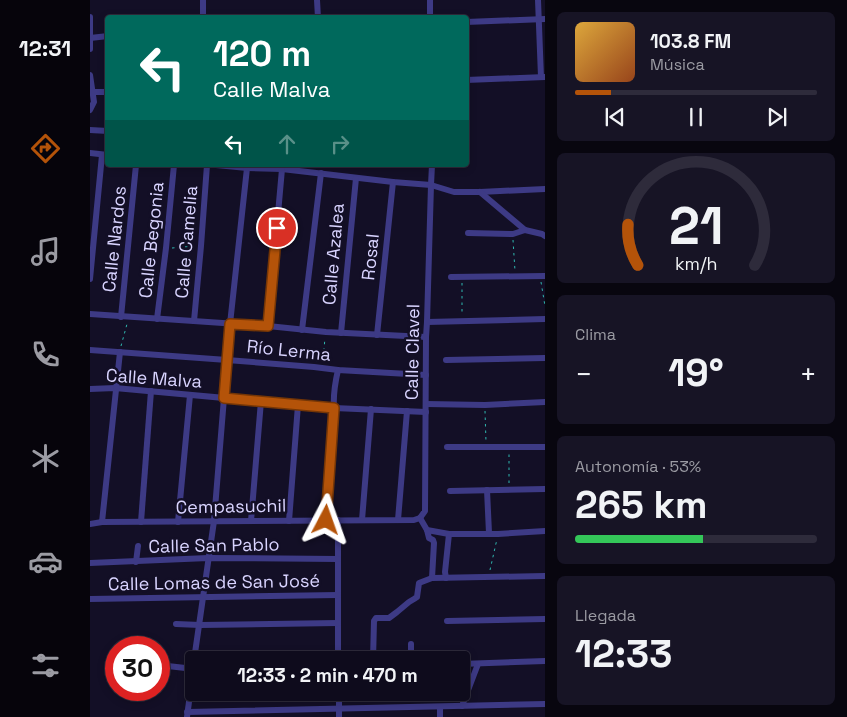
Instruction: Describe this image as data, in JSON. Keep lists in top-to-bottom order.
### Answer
{
  "streets": {
    "street": [
      "Calle Nardos",
      "Calle Begonia",
      "Calle Camelia",
      "Calle Azalea",
      "Rosal",
      "Río Lerma",
      "Calle Clavel",
      "Calle Malva",
      "Cempasuchil",
      "Calle San Pablo",
      "Calle Lomas de San José"
    ]
  },
  "crossings": [
    ["Río Lerma", "Calle Clavel"],
    ["Calle Clavel", "Calle Malva"],
    ["Calle Clavel", "Cempasuchil"]
  ],
  "page": {
    "tabs": "12:31",
    "turn": ["120 m", "Calle Malva"],
    "song": ["103.8 FM", "Música"],
    "tile": [
      "Clima",
      ["Autonomía · 53%", "265 km"],
      ["Llegada", "12:33"]
    ],
    "heat": ["−", "19°", "+"],
    "limit": "30",
    "trip": "12:33 · 2 min · 470 m",
    "gauge": ["21", "km/h"]
  }
}
